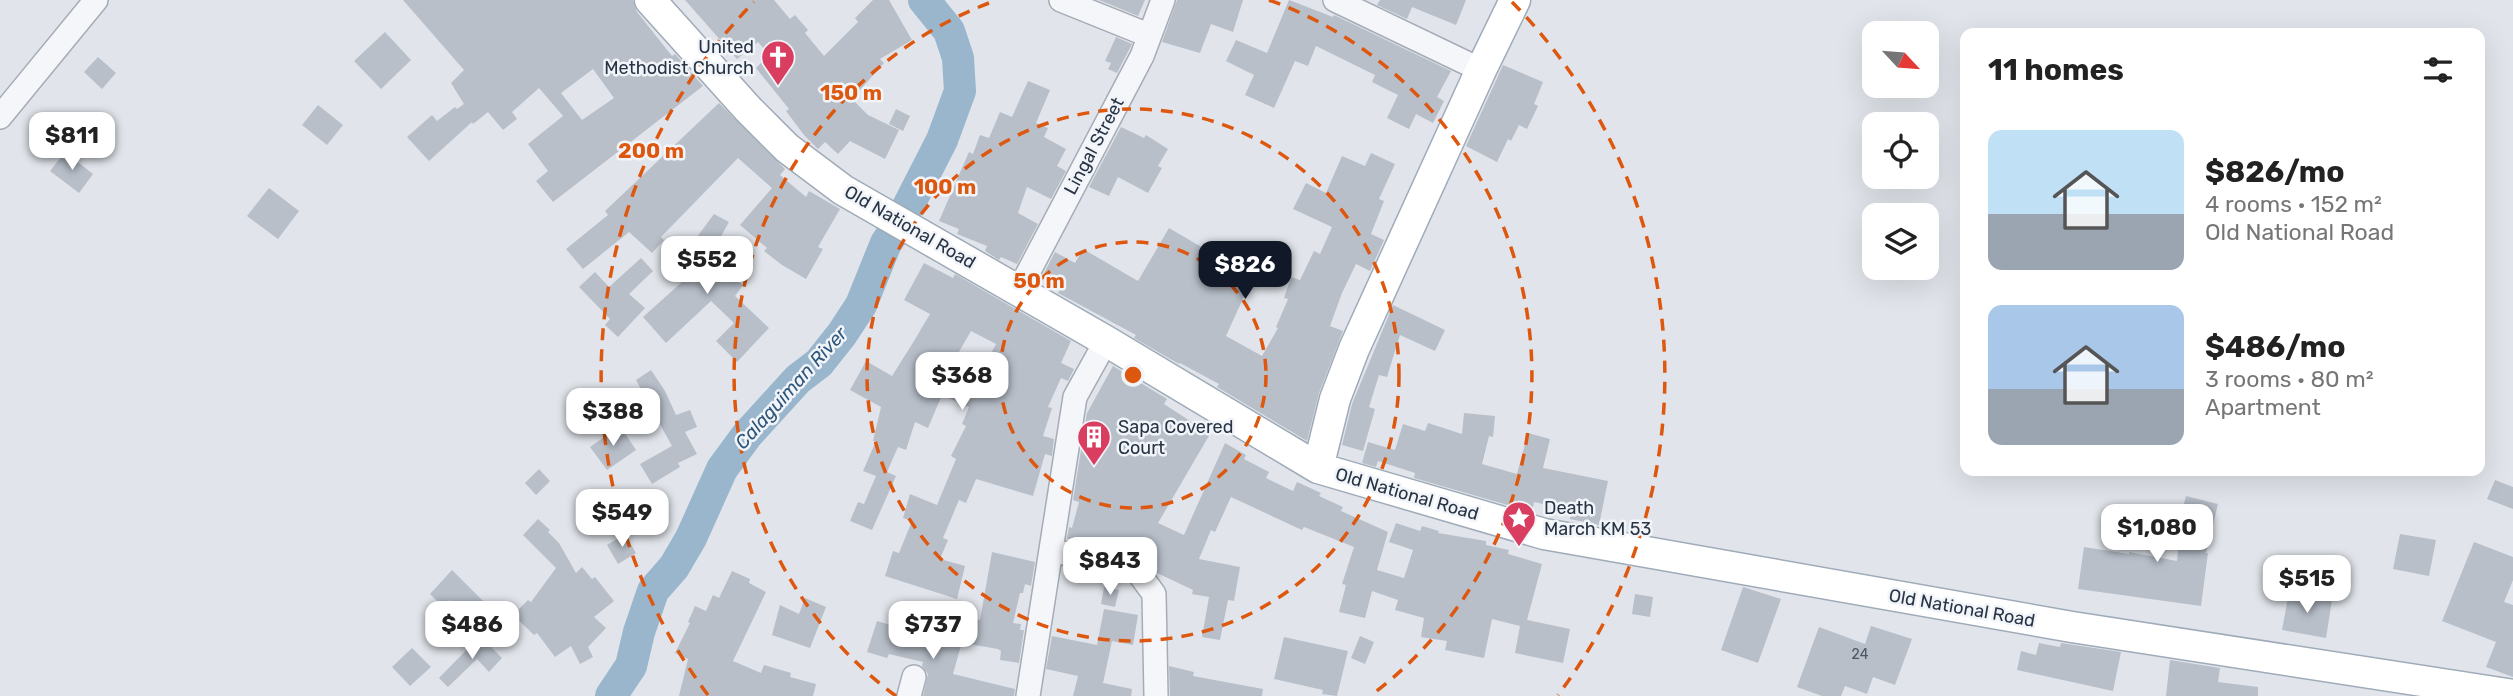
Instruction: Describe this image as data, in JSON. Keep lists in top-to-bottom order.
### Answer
{
  "streets": {
    "main road": ["Old National Road"],
    "street": ["Lingal Street"]
  },
  "crossings": [
    ["Lingal Street", "Old National Road"]
  ],
  "water": ["Calaguiman River"],
  "places": {
    "church": ["United Methodist Church"],
    "building": ["Sapa Covered Court"],
    "place": ["Death March KM 53"]
  },
  "house_numbers": ["24"],
  "north": "bottom right",
  "page": {
    "heading": "11 homes",
    "price": [
      "$811",
      "$552",
      "$826",
      "$368",
      "$388",
      "$549",
      "$1,080",
      "$843",
      "$515",
      "$486",
      "$737"
    ],
    "list": [
      {
        "name": "$826/mo",
        "note": "4 rooms · 152 m² · Old National Road"
      },
      {
        "name": "$486/mo",
        "note": "3 rooms · 80 m² · Apartment"
      }
    ]
  },
  "rings": [
    "150 m",
    "200 m",
    "100 m",
    "50 m"
  ]
}
